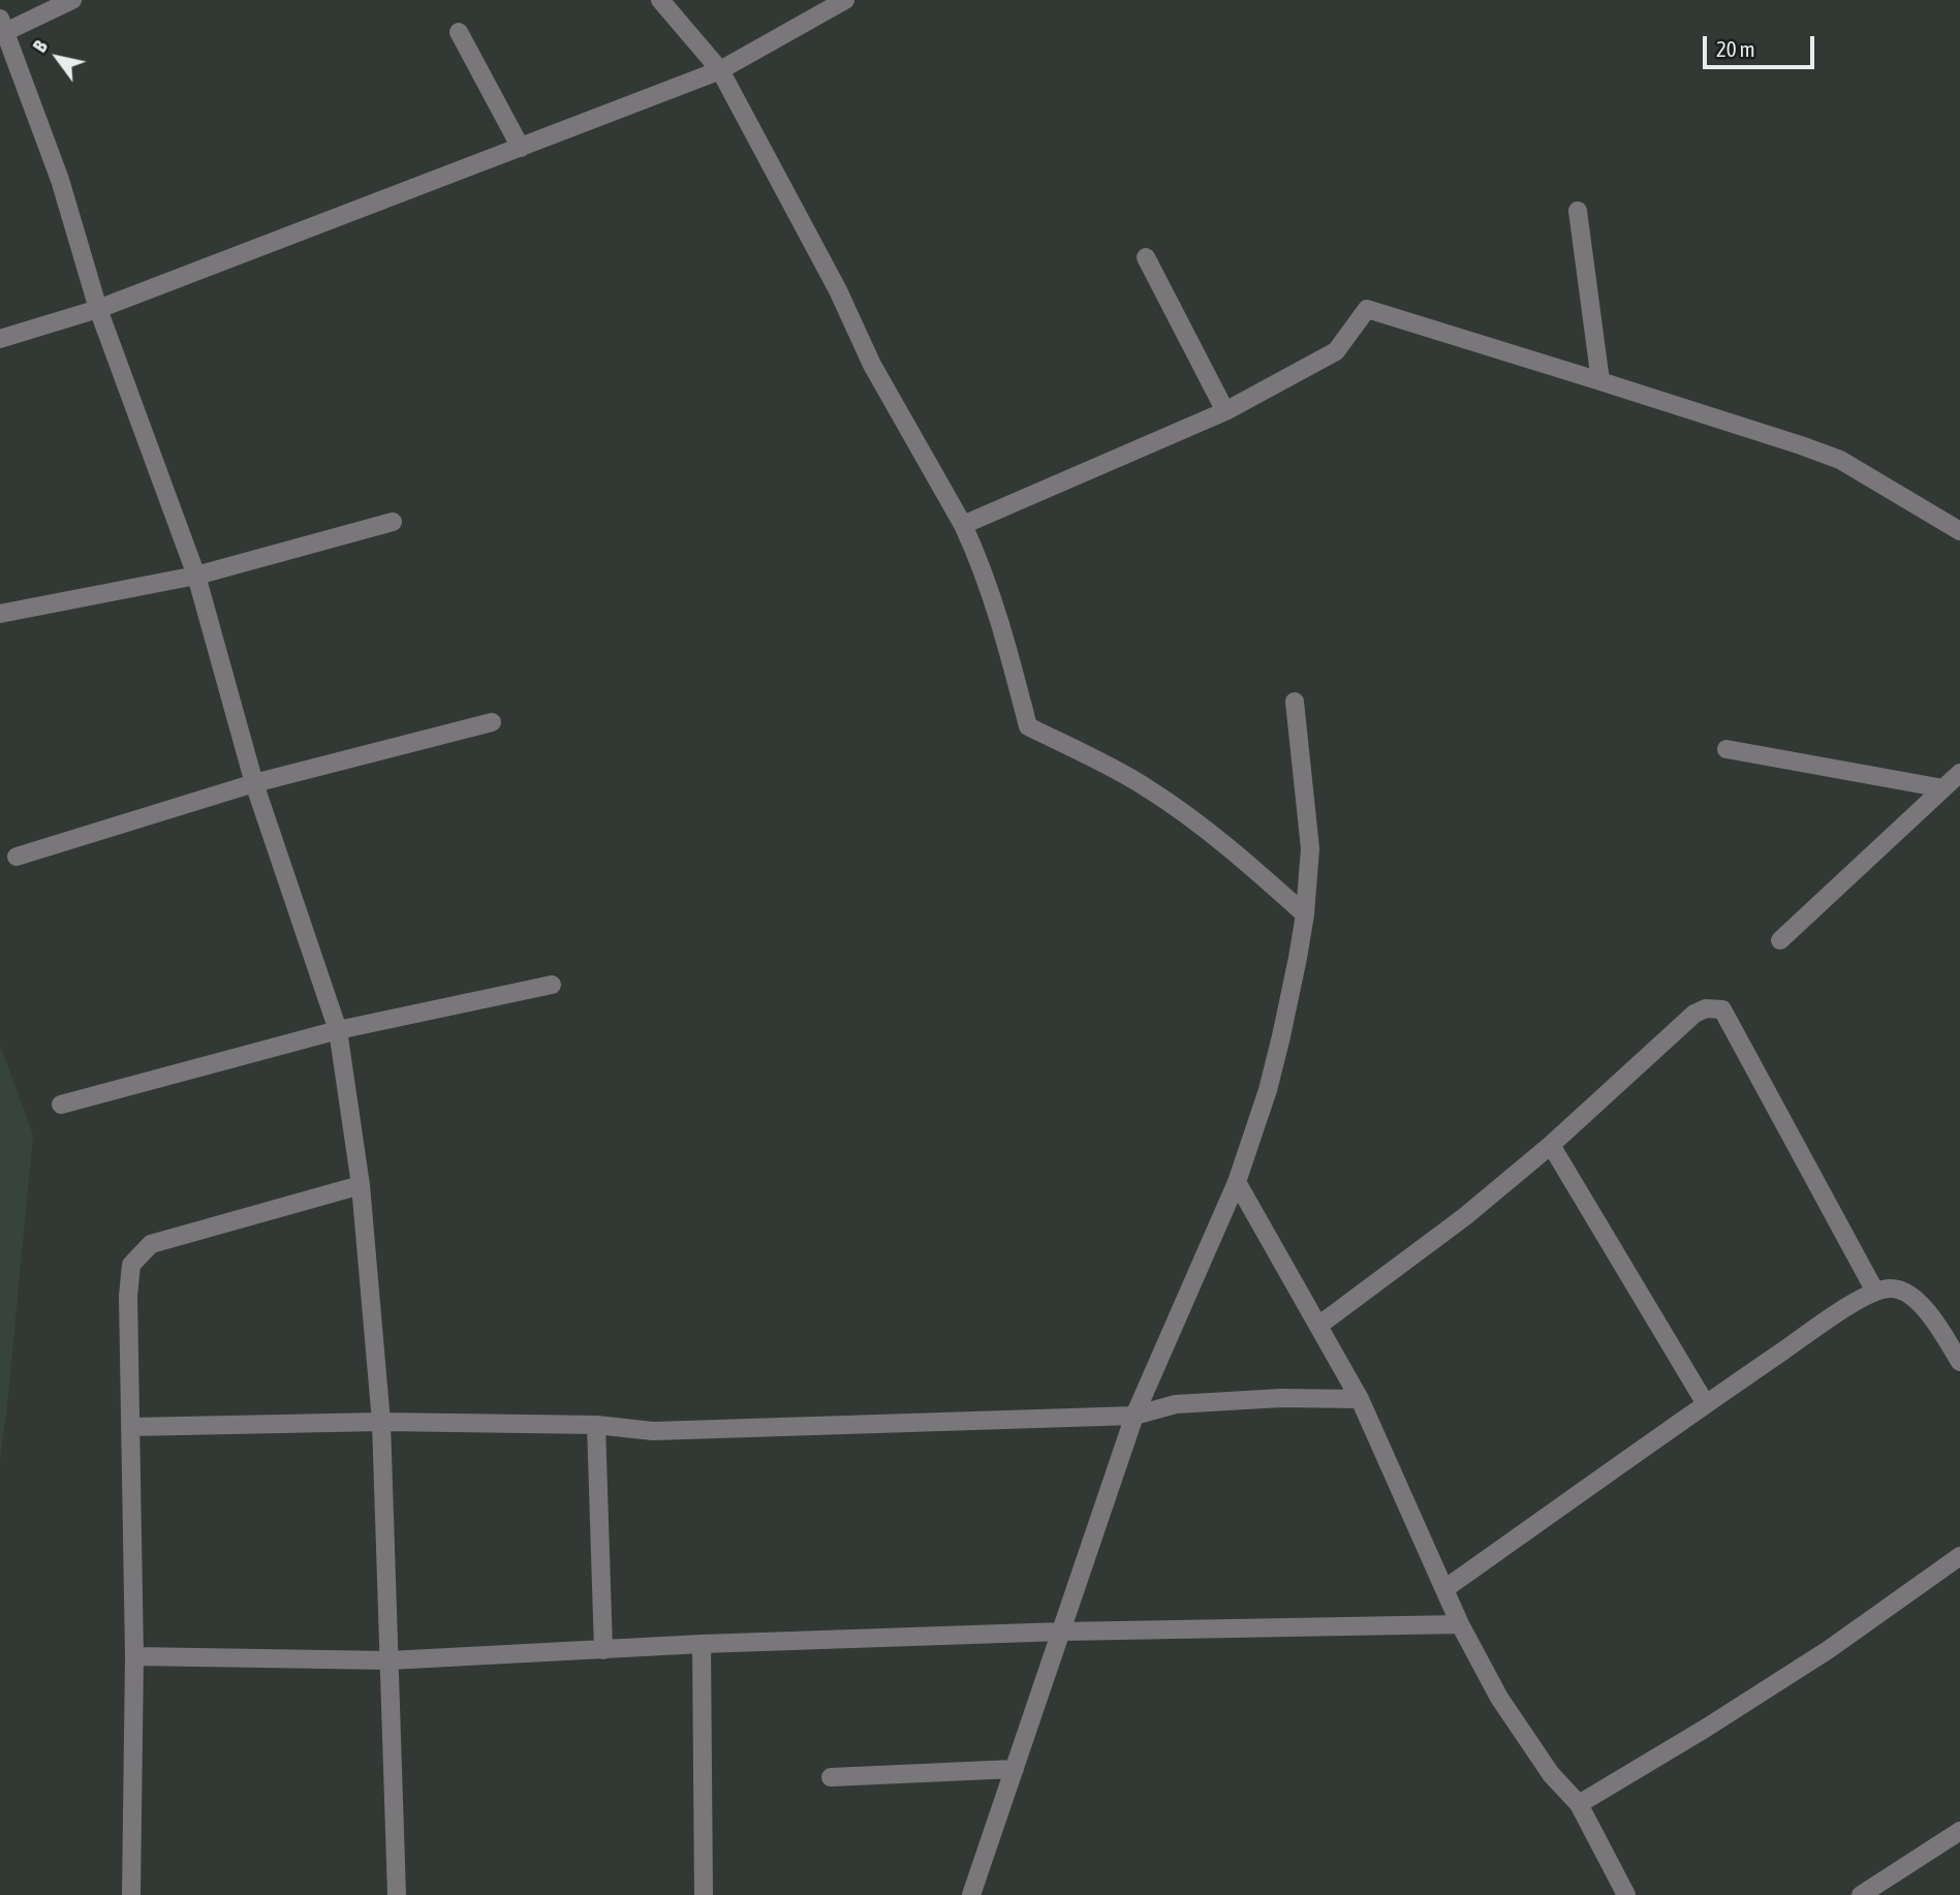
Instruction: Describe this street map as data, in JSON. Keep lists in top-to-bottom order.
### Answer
{
  "scale_bar": "20 m",
  "north": "top left"
}
